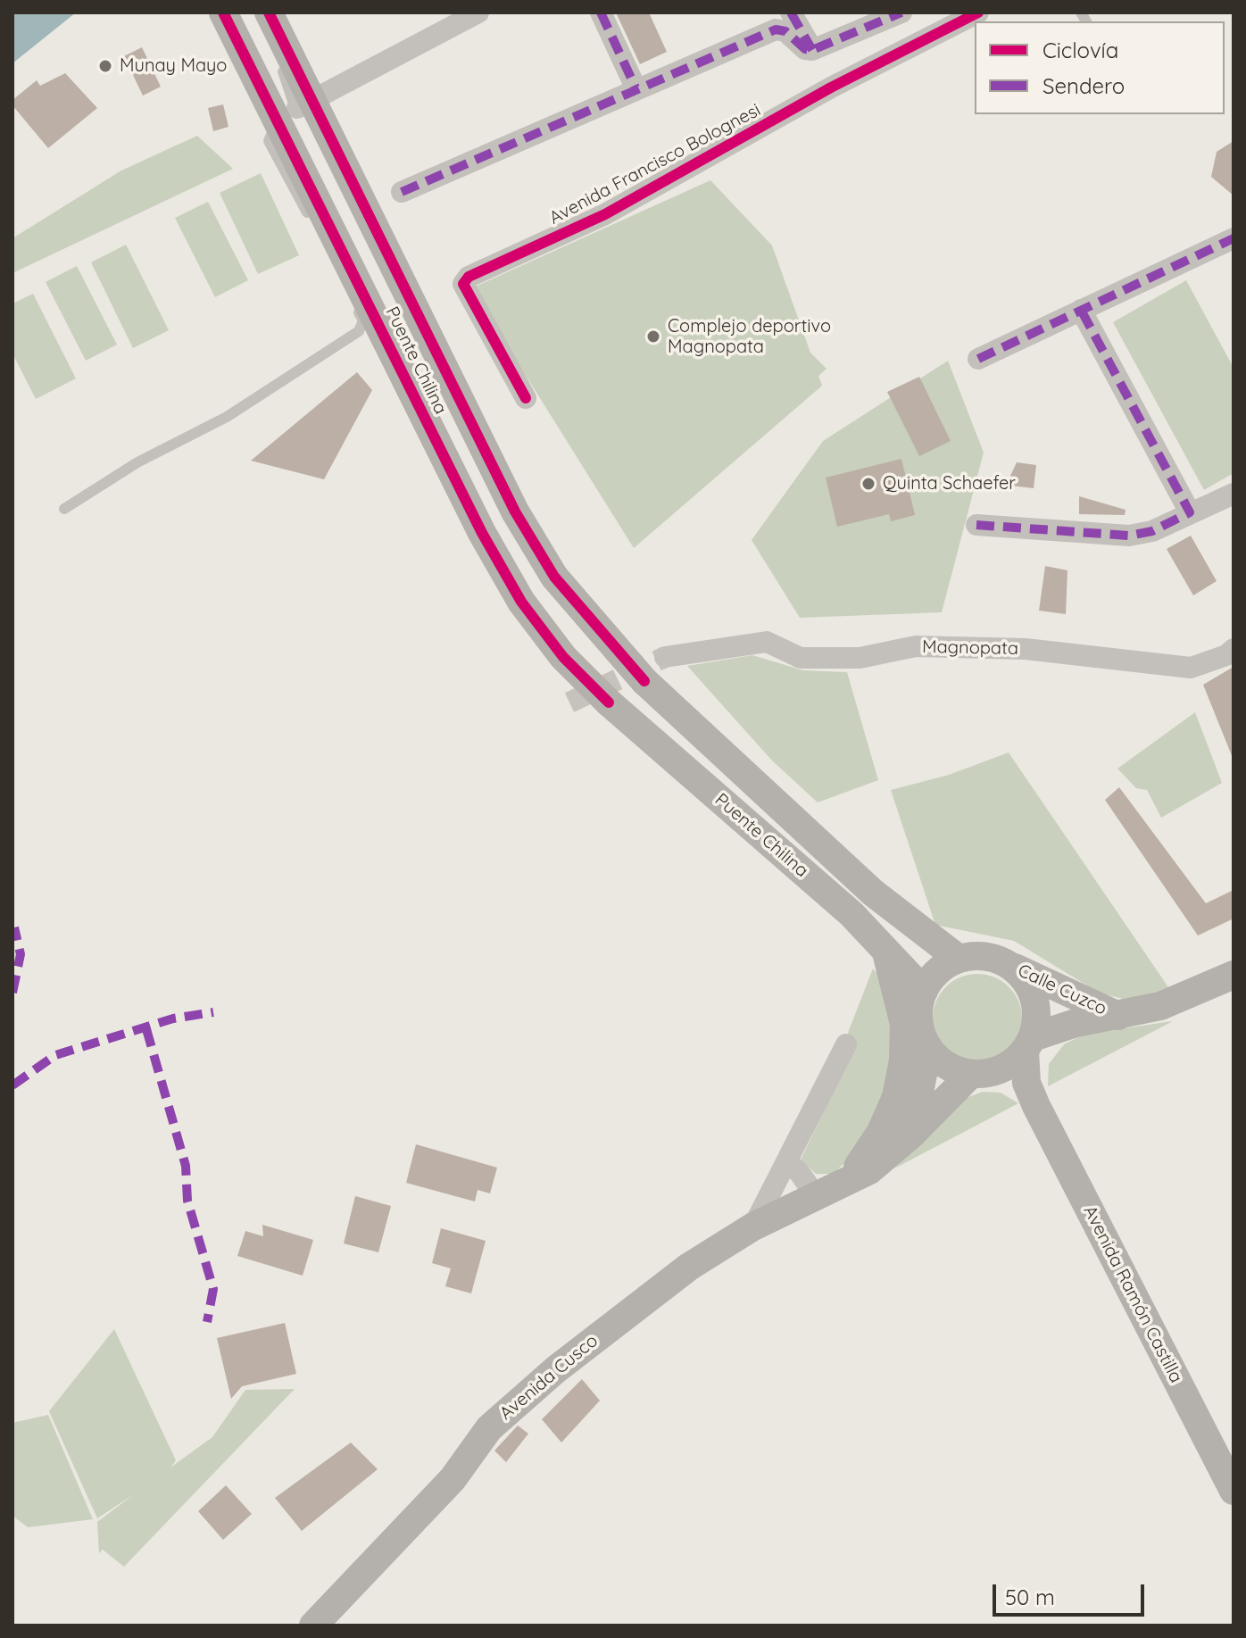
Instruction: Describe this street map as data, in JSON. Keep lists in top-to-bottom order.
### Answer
{
  "streets": {
    "main road": [
      "Puente Chilina",
      "Calle Cuzco",
      "Avenida Ramón Castilla",
      "Avenida Cusco"
    ],
    "street": ["Avenida Francisco Bolognesi", "Magnopata"]
  },
  "crossings": [
    ["Puente Chilina", "Calle Cuzco"],
    ["Puente Chilina", "Avenida Ramón Castilla"],
    ["Puente Chilina", "Avenida Cusco"],
    ["Calle Cuzco", "Avenida Ramón Castilla"],
    ["Calle Cuzco", "Avenida Cusco"],
    ["Avenida Ramón Castilla", "Avenida Cusco"]
  ],
  "places": ["Munay Mayo", "Complejo deportivo Magnopata", "Quinta Schaefer"],
  "legend": ["Ciclovía", "Sendero"],
  "scale_bar": "50 m"
}
